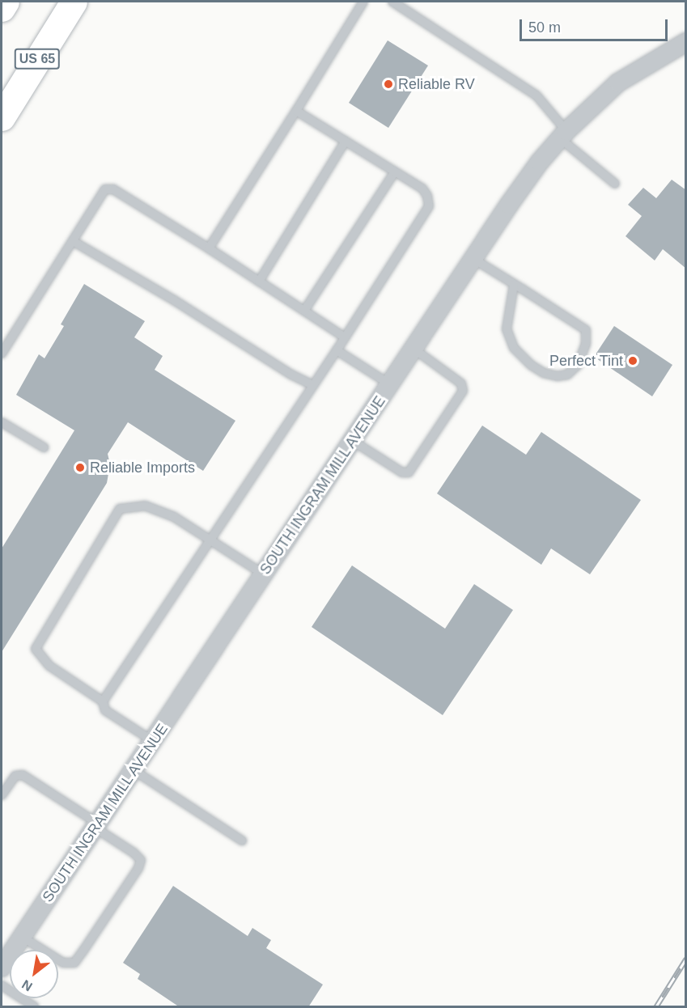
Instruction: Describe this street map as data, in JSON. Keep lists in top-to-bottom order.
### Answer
{
  "streets": {
    "highway": ["US 65"],
    "street": ["SOUTH INGRAM MILL AVENUE"]
  },
  "places": ["Reliable RV", "Perfect Tint", "Reliable Imports"],
  "scale_bar": "50 m",
  "north": "bottom left"
}
